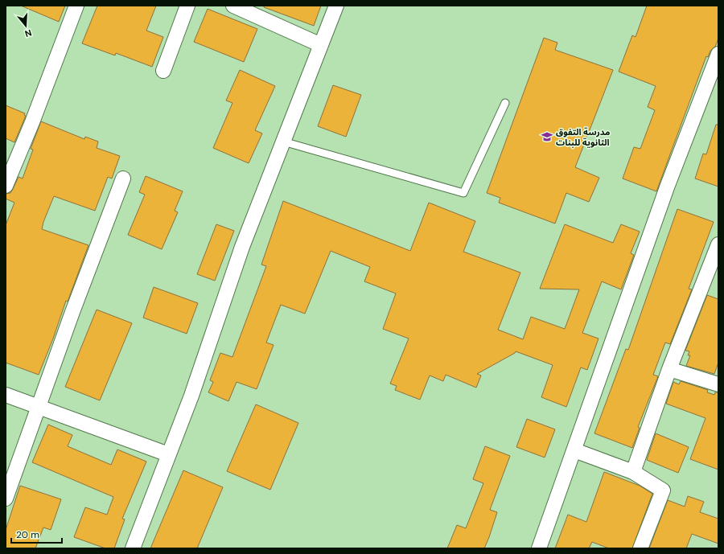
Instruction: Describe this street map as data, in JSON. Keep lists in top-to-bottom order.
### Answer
{
  "places": {
    "school or university": ["مدرسة التفوق الثانوية للبنات"]
  },
  "scale_bar": "20 m",
  "north": "bottom"
}
